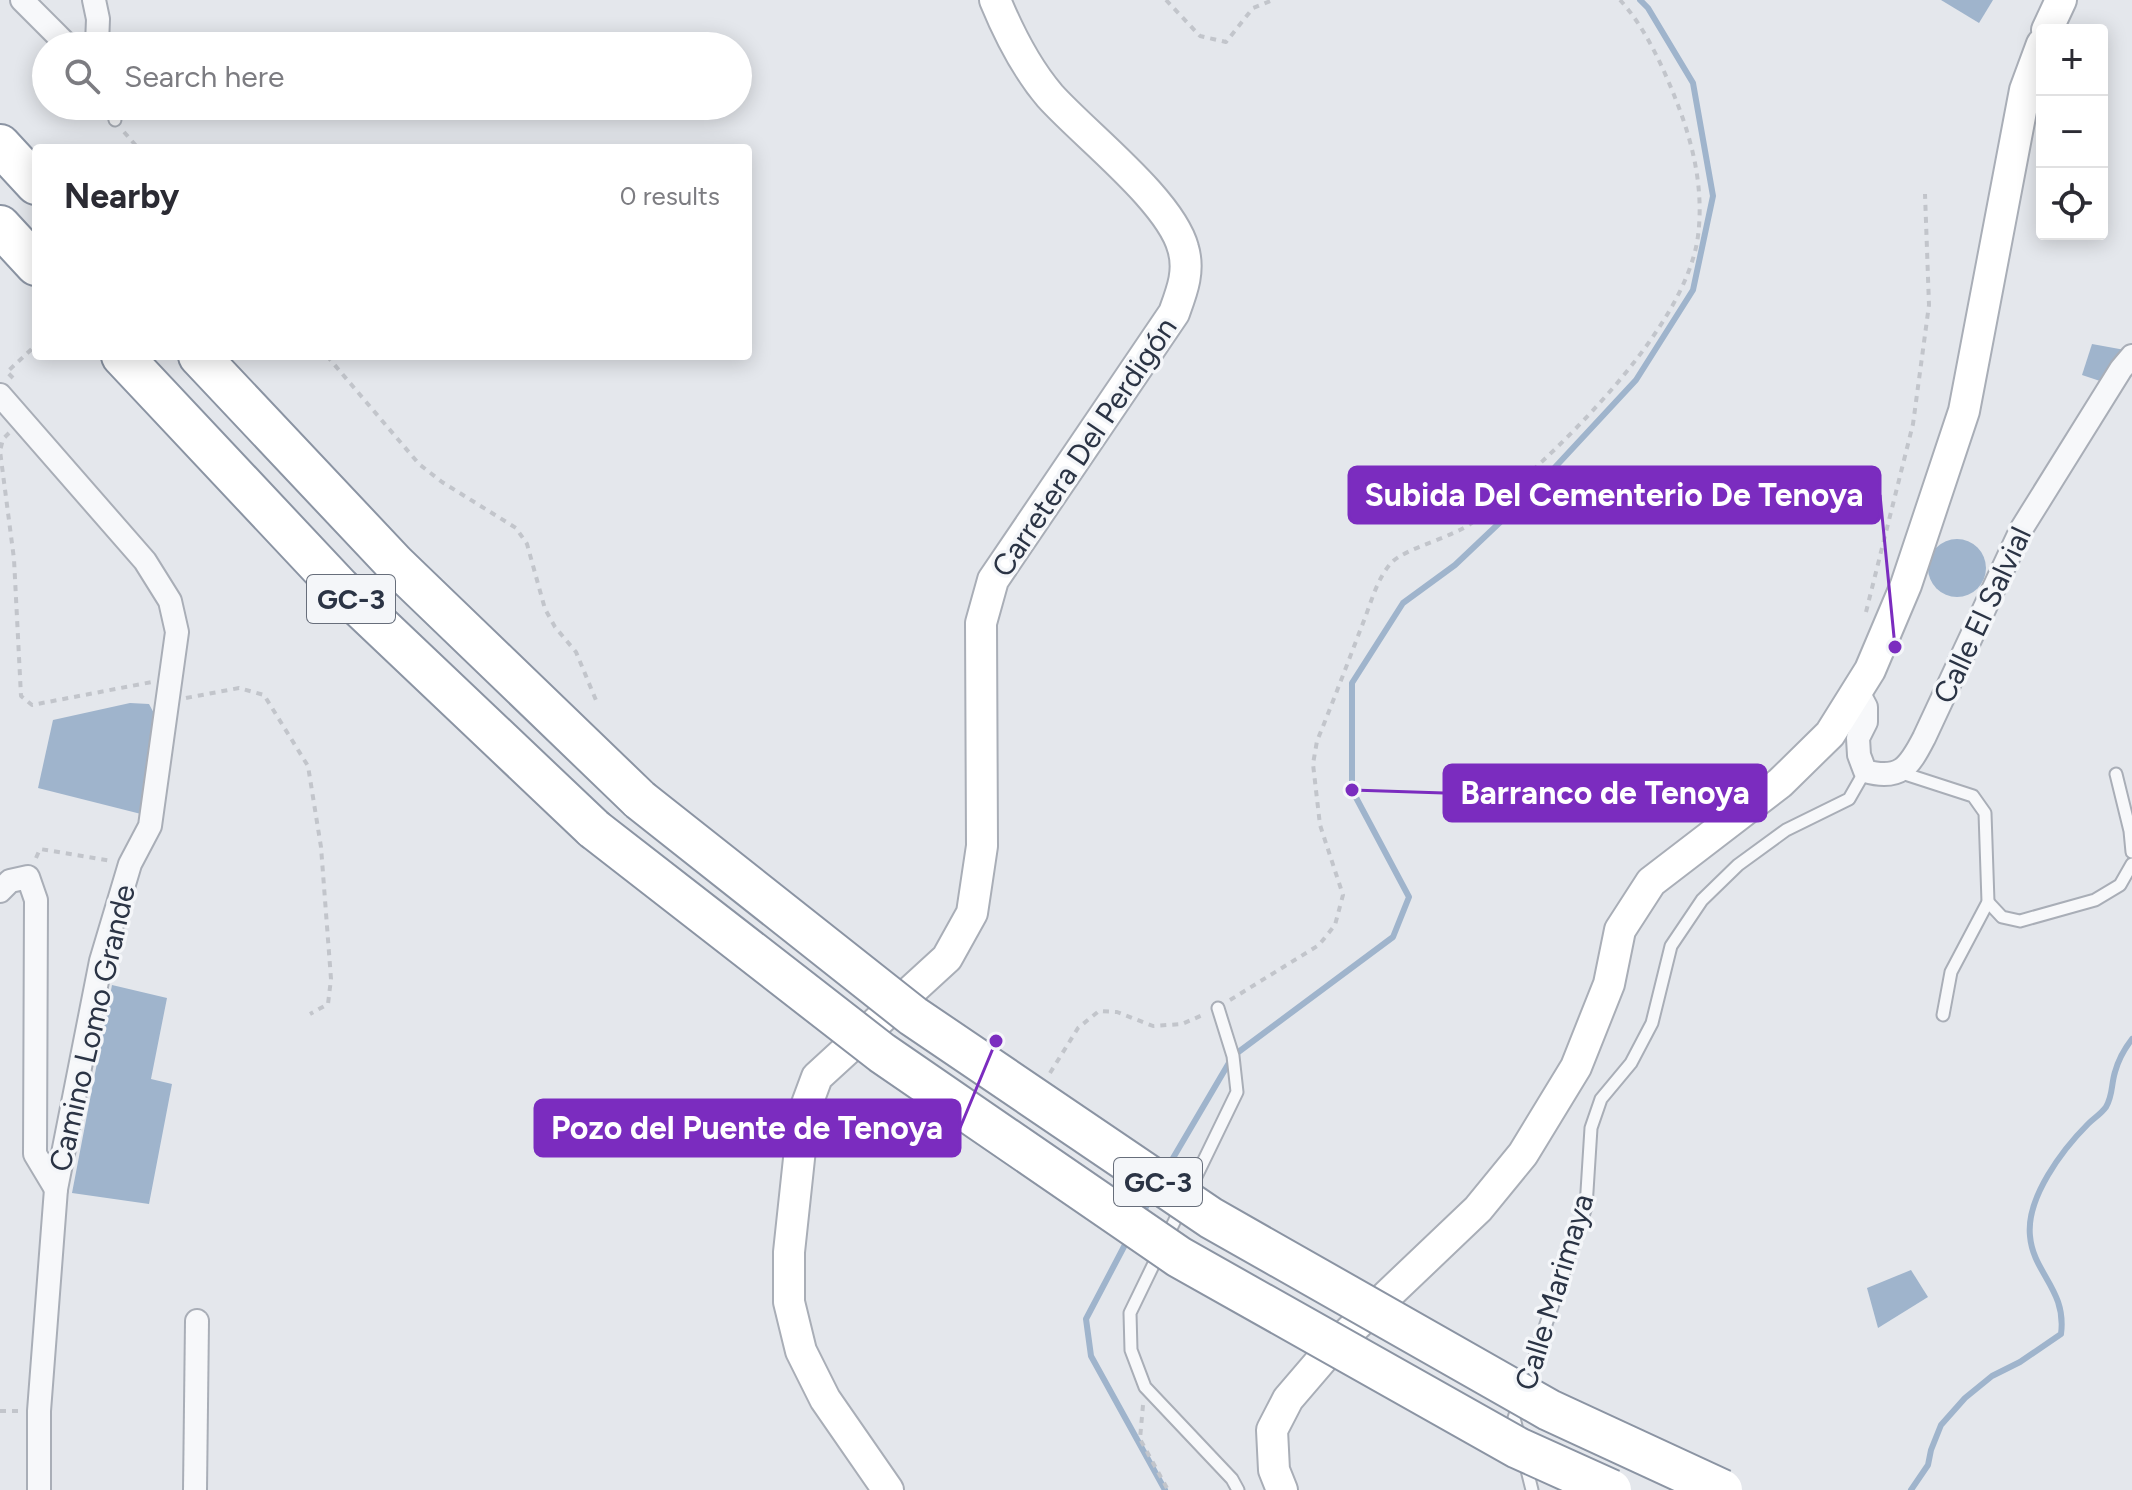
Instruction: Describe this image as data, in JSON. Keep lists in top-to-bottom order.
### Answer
{
  "streets": {
    "highway": ["GC-3"],
    "main road": ["Carretera Del Perdigón"],
    "street": ["Calle El Salvial", "Camino Lomo Grande"],
    "lane": ["Calle Marimaya"]
  },
  "places": ["Subida Del Cementerio De Tenoya", "Barranco de Tenoya", "Pozo del Puente de Tenoya"],
  "page": {
    "map_buttons": ["+", "−"],
    "search": "Search here",
    "heading": ["Nearby", "0 results"]
  }
}
